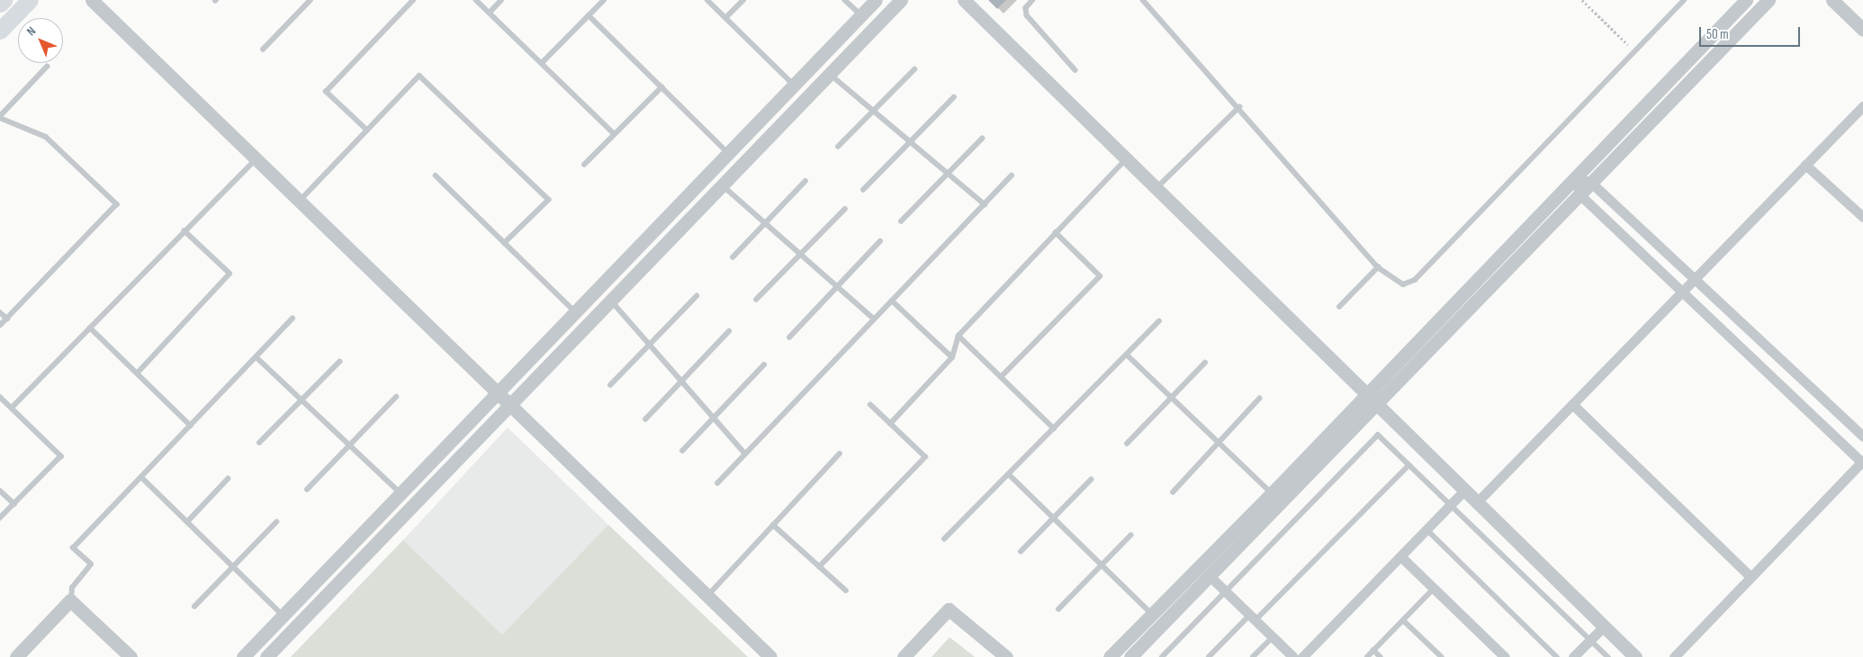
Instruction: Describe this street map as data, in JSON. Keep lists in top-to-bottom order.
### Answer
{
  "scale_bar": "50 m",
  "north": "top left"
}
